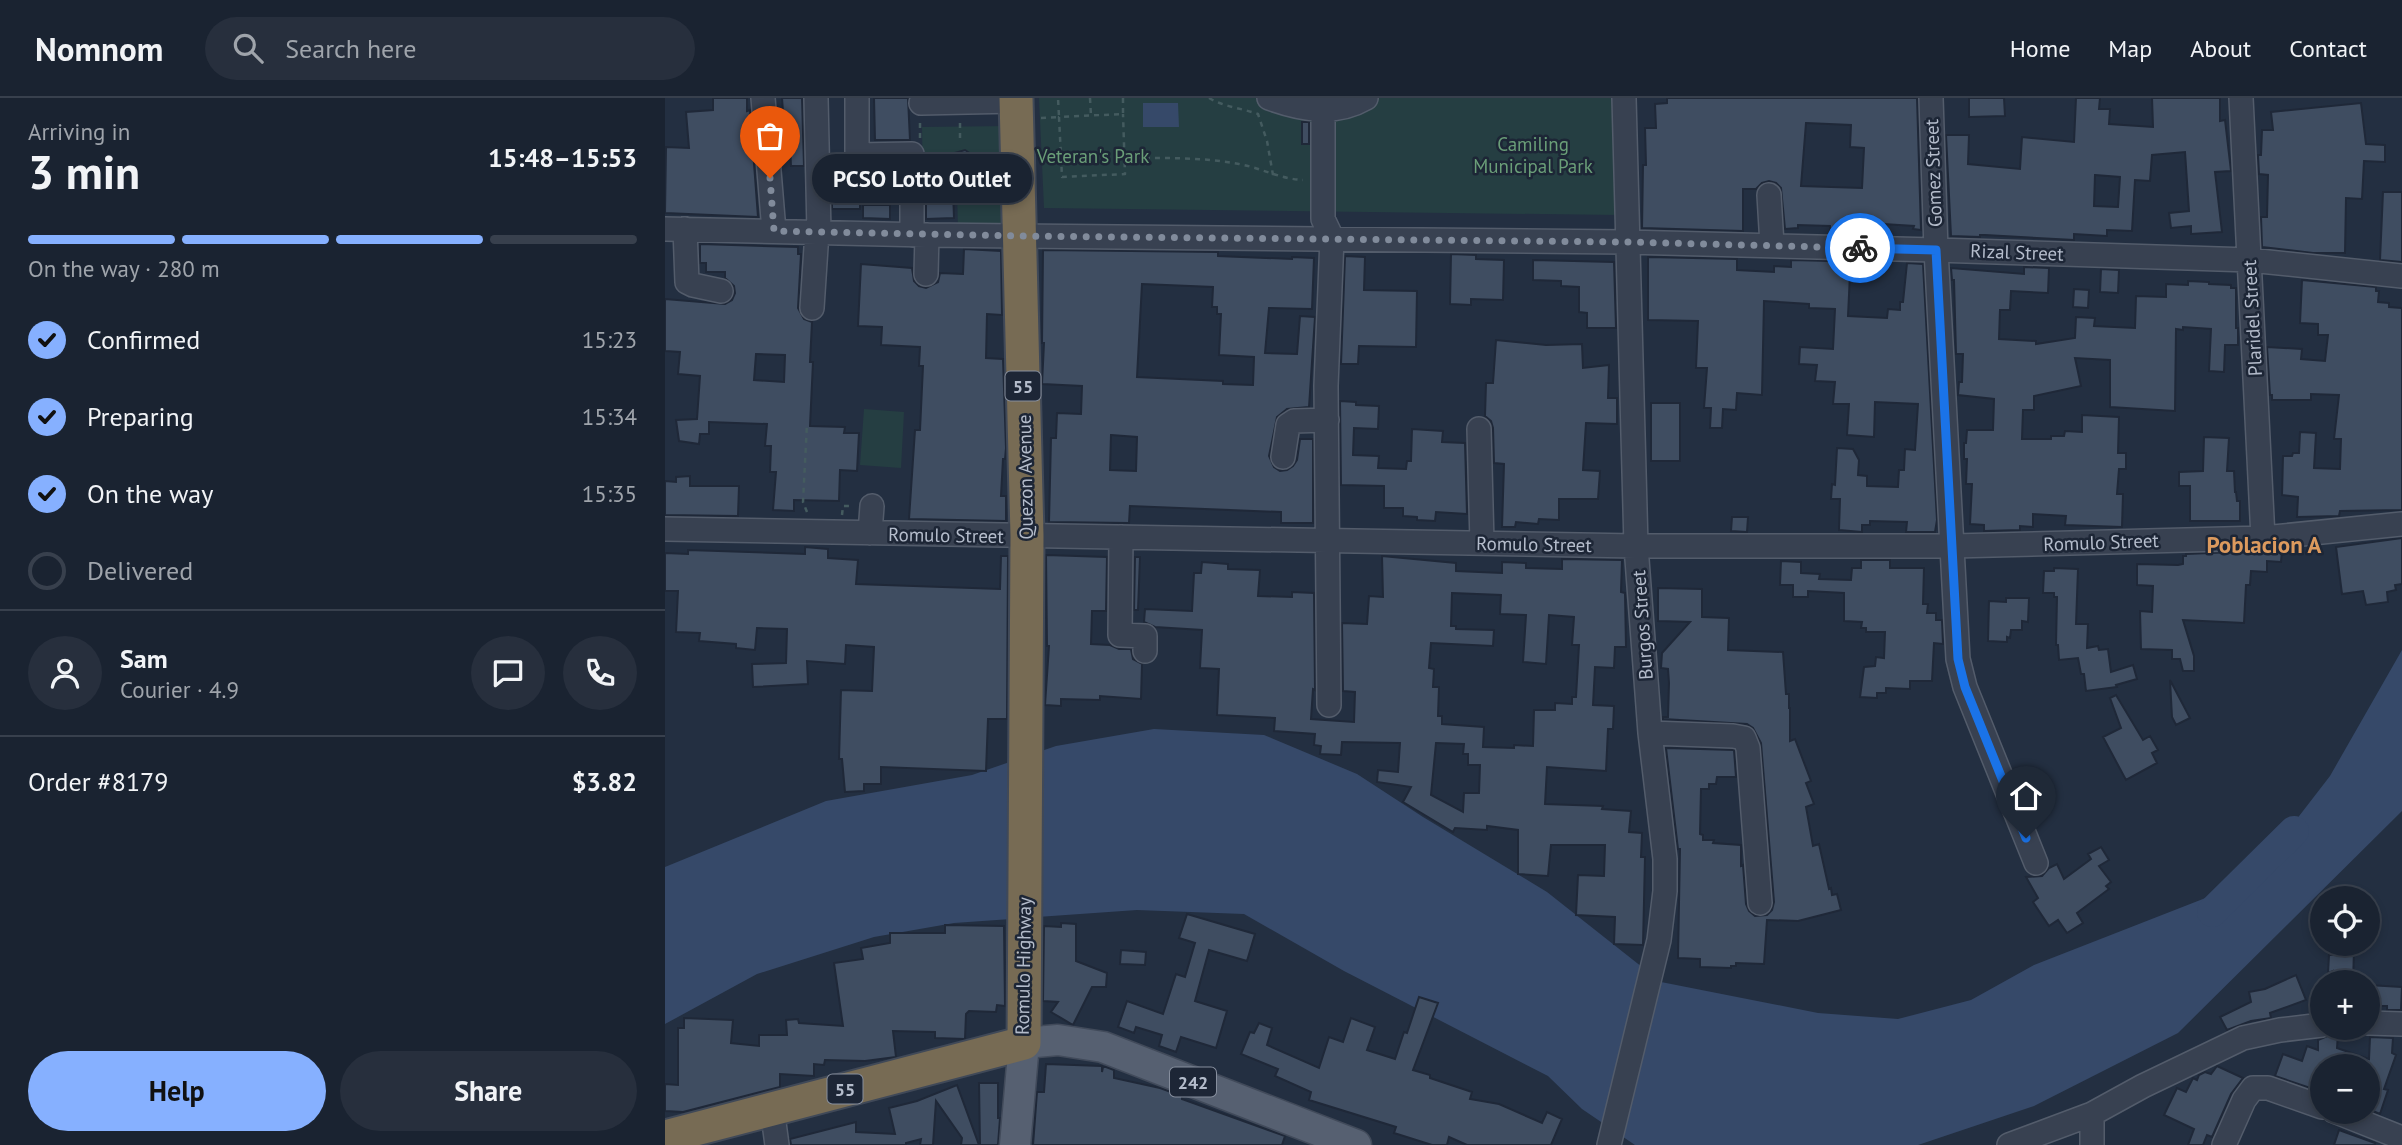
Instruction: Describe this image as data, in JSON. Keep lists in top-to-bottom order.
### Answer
{
  "streets": {
    "highway": ["55", "Quezon Avenue", "Romulo Highway"],
    "main road": ["242"],
    "street": [
      "Gomez Street",
      "Rizal Street",
      "Plaridel Street",
      "Romulo Street",
      "Burgos Street"
    ]
  },
  "crossings": [
    ["Gomez Street", "Rizal Street"],
    ["Gomez Street", "Romulo Street"],
    ["Rizal Street", "Plaridel Street"],
    ["Rizal Street", "Quezon Avenue"],
    ["Rizal Street", "Burgos Street"],
    ["Plaridel Street", "Romulo Street"],
    ["Quezon Avenue", "Romulo Street"],
    ["Quezon Avenue", "Romulo Highway"],
    ["Romulo Street", "Burgos Street"],
    ["Romulo Highway", "242"]
  ],
  "districts": ["Poblacion A"],
  "parks": ["Camiling Municipal Park", "Veteran's Park"],
  "places": ["PCSO Lotto Outlet"],
  "page": {
    "header": "Nomnom",
    "search": "Search here",
    "nav": [
      "Home",
      "Map",
      "About",
      "Contact"
    ],
    "heading": ["3 min", "Arriving in", "15:48–15:53"],
    "panel": [
      "Sam",
      "Courier · 4.9",
      "Order #8179",
      "$3.82"
    ],
    "bubble": "PCSO Lotto Outlet",
    "bar": "On the way · 280 m",
    "list": [
      ["Confirmed", "15:23"],
      ["Preparing", "15:34"],
      ["On the way", "15:35"],
      "Delivered"
    ],
    "map_buttons": ["+", "−"],
    "buttons": ["Help", "Share"]
  }
}
